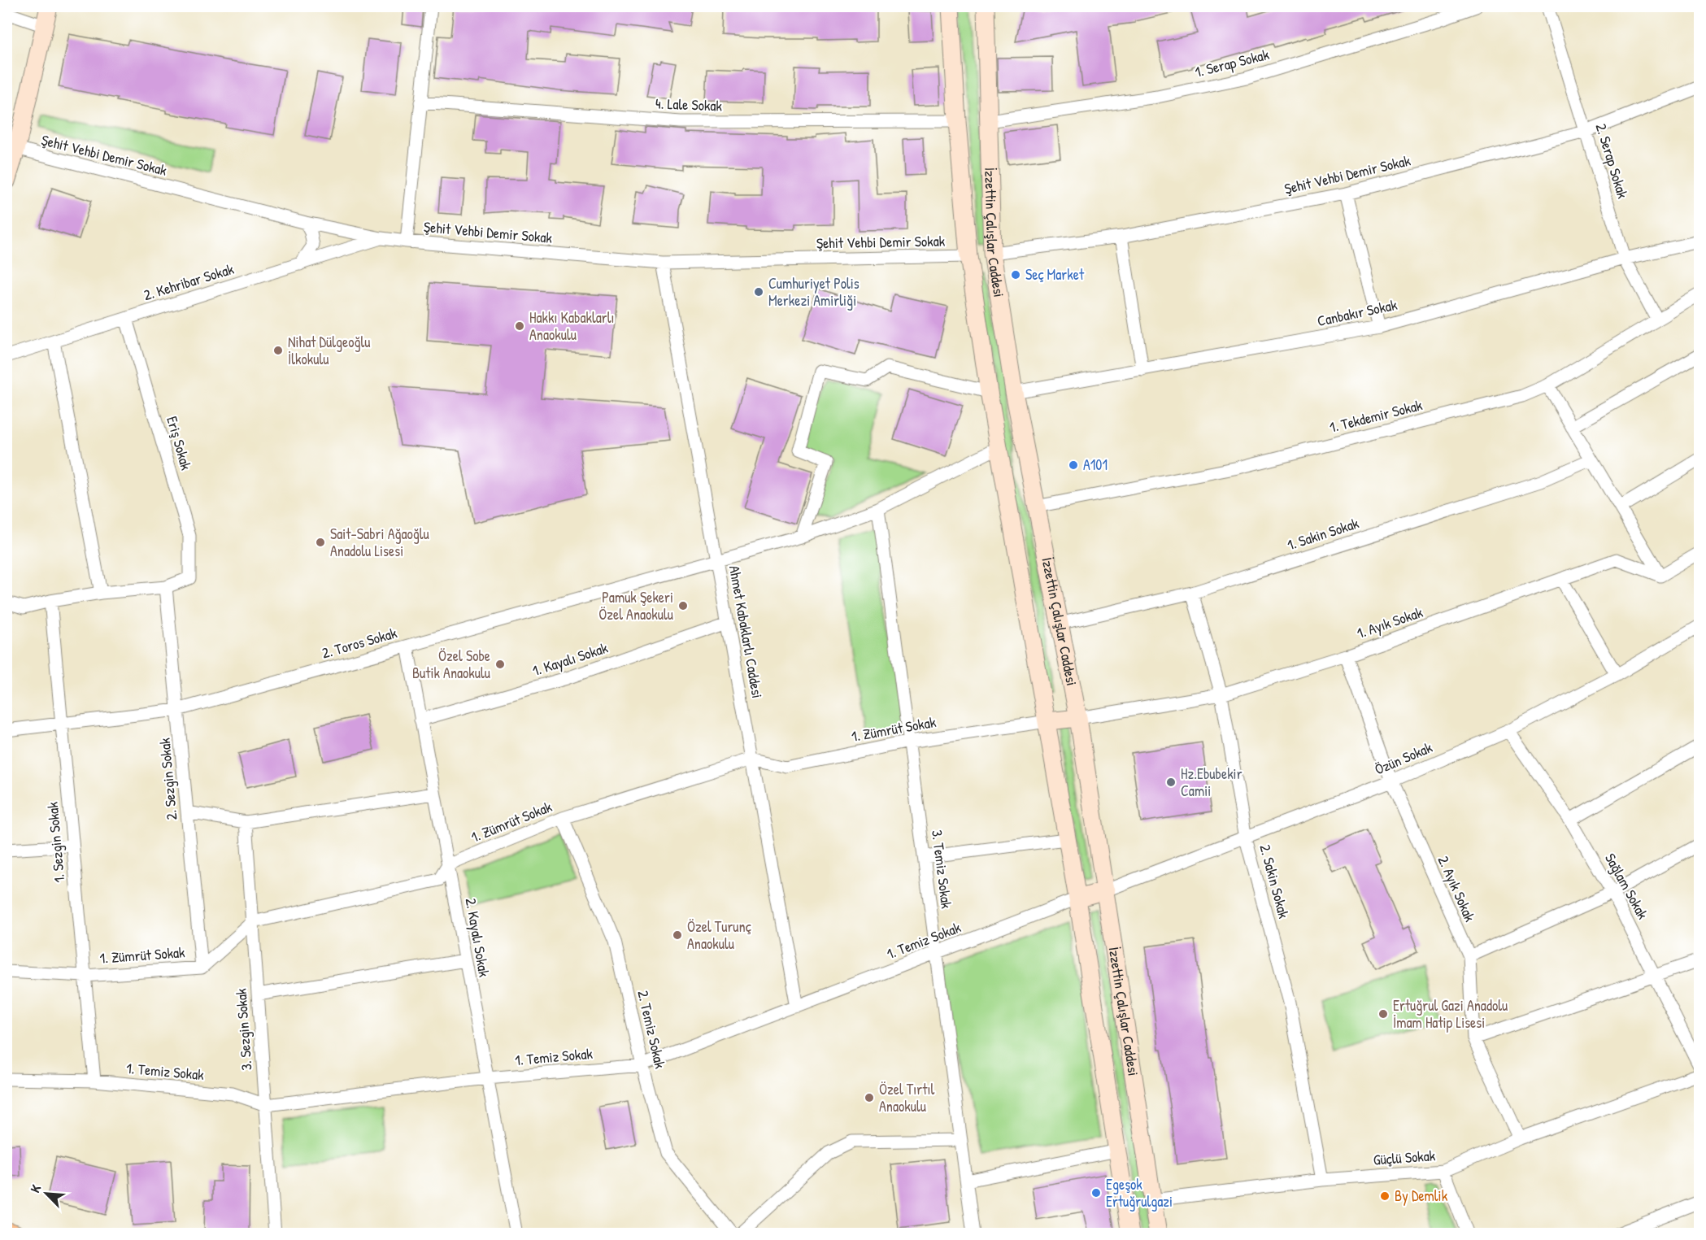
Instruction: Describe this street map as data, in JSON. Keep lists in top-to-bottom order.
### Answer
{
  "streets": {
    "street": [
      "1. Serap Sokak",
      "4. Lale Sokak",
      "Şehit Vehbi Demir Sokak",
      "2. Serap Sokak",
      "İzzettin Çalışlar Caddesi",
      "2. Kehribar Sokak",
      "Canbakır Sokak",
      "1. Tekdemir Sokak",
      "Eriş Sokak",
      "1. Sakin Sokak",
      "1. Ayık Sokak",
      "Ahmet Kabaklarlı Caddesi",
      "2. Toros Sokak",
      "1. Kayalı Sokak",
      "1. Zümrüt Sokak",
      "Özün Sokak",
      "2. Sezgin Sokak",
      "1. Sezgin Sokak",
      "3. Temiz Sokak",
      "2. Sakin Sokak",
      "Sağlam Sokak",
      "2. Ayık Sokak",
      "2. Kayalı Sokak",
      "1. Temiz Sokak",
      "3. Sezgin Sokak",
      "2. Temiz Sokak",
      "Güçlü Sokak"
    ]
  },
  "crossings": [
    ["1. Serap Sokak", "İzzettin Çalışlar Caddesi"],
    ["4. Lale Sokak", "İzzettin Çalışlar Caddesi"],
    ["Şehit Vehbi Demir Sokak", "2. Serap Sokak"],
    ["Şehit Vehbi Demir Sokak", "İzzettin Çalışlar Caddesi"],
    ["Şehit Vehbi Demir Sokak", "2. Kehribar Sokak"],
    ["Şehit Vehbi Demir Sokak", "Ahmet Kabaklarlı Caddesi"],
    ["2. Serap Sokak", "Canbakır Sokak"],
    ["2. Serap Sokak", "1. Tekdemir Sokak"],
    ["İzzettin Çalışlar Caddesi", "Canbakır Sokak"],
    ["İzzettin Çalışlar Caddesi", "1. Tekdemir Sokak"],
    ["İzzettin Çalışlar Caddesi", "1. Sakin Sokak"],
    ["İzzettin Çalışlar Caddesi", "1. Ayık Sokak"],
    ["İzzettin Çalışlar Caddesi", "2. Toros Sokak"],
    ["İzzettin Çalışlar Caddesi", "1. Zümrüt Sokak"],
    ["İzzettin Çalışlar Caddesi", "Özün Sokak"],
    ["İzzettin Çalışlar Caddesi", "1. Temiz Sokak"],
    ["İzzettin Çalışlar Caddesi", "Güçlü Sokak"],
    ["2. Kehribar Sokak", "Eriş Sokak"],
    ["Eriş Sokak", "2. Sezgin Sokak"],
    ["1. Sakin Sokak", "2. Sakin Sokak"],
    ["1. Ayık Sokak", "2. Sakin Sokak"],
    ["1. Ayık Sokak", "2. Ayık Sokak"],
    ["Ahmet Kabaklarlı Caddesi", "2. Toros Sokak"],
    ["Ahmet Kabaklarlı Caddesi", "1. Kayalı Sokak"],
    ["Ahmet Kabaklarlı Caddesi", "1. Zümrüt Sokak"],
    ["Ahmet Kabaklarlı Caddesi", "1. Temiz Sokak"],
    ["2. Toros Sokak", "2. Sezgin Sokak"],
    ["2. Toros Sokak", "1. Sezgin Sokak"],
    ["2. Toros Sokak", "3. Temiz Sokak"],
    ["2. Toros Sokak", "2. Kayalı Sokak"],
    ["1. Kayalı Sokak", "2. Kayalı Sokak"],
    ["1. Zümrüt Sokak", "2. Sezgin Sokak"],
    ["1. Zümrüt Sokak", "1. Sezgin Sokak"],
    ["1. Zümrüt Sokak", "3. Temiz Sokak"],
    ["1. Zümrüt Sokak", "2. Kayalı Sokak"],
    ["1. Zümrüt Sokak", "3. Sezgin Sokak"],
    ["1. Zümrüt Sokak", "2. Temiz Sokak"],
    ["Özün Sokak", "2. Sakin Sokak"],
    ["Özün Sokak", "Sağlam Sokak"],
    ["Özün Sokak", "2. Ayık Sokak"],
    ["1. Sezgin Sokak", "1. Temiz Sokak"],
    ["3. Temiz Sokak", "1. Temiz Sokak"],
    ["2. Sakin Sokak", "Güçlü Sokak"],
    ["2. Ayık Sokak", "Güçlü Sokak"],
    ["2. Kayalı Sokak", "1. Temiz Sokak"],
    ["1. Temiz Sokak", "3. Sezgin Sokak"],
    ["1. Temiz Sokak", "2. Temiz Sokak"]
  ],
  "places": [
    "Seç Market",
    "Cumhuriyet Polis Merkezi Amirliği",
    "Hakkı Kabaklarlı Anaokulu",
    "Nihat Dülgeoğlu İlkokulu",
    "A101",
    "Sait-Sabri Ağaoğlu Anadolu Lisesi",
    "Pamuk Şekeri Özel Anaokulu",
    "Özel Sobe Butik Anaokulu",
    "Hz.Ebubekir Camii",
    "Özel Turunç Anaokulu",
    "Ertuğrul Gazi Anadolu İmam Hatip Lisesi",
    "Özel Tırtıl Anaokulu",
    "Egeşok Ertuğrulgazi",
    "By Demlik"
  ],
  "north": "top left"
}
